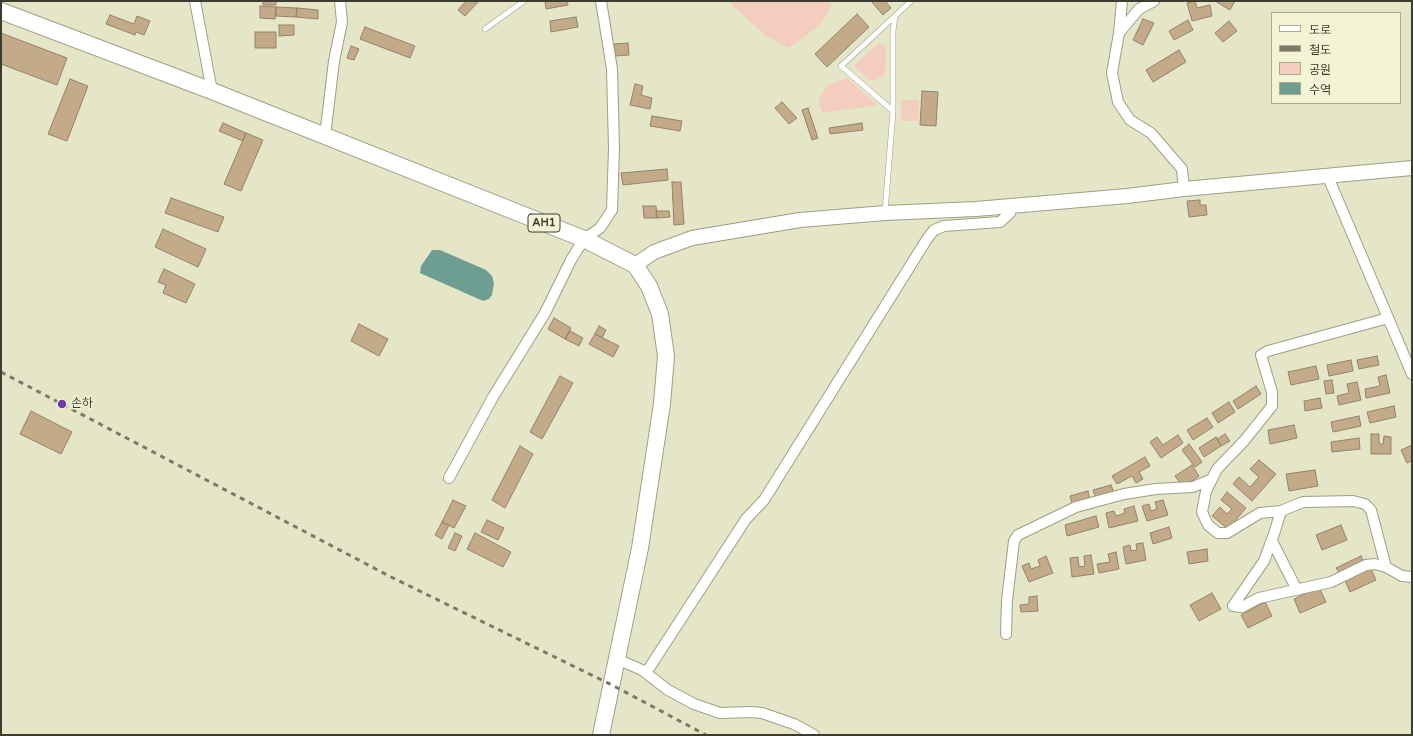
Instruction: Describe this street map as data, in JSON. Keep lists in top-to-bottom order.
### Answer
{
  "streets": {
    "main road": ["AH1"]
  },
  "places": ["손하"],
  "legend": [
    "도로",
    "철도",
    "공원",
    "수역"
  ]
}
